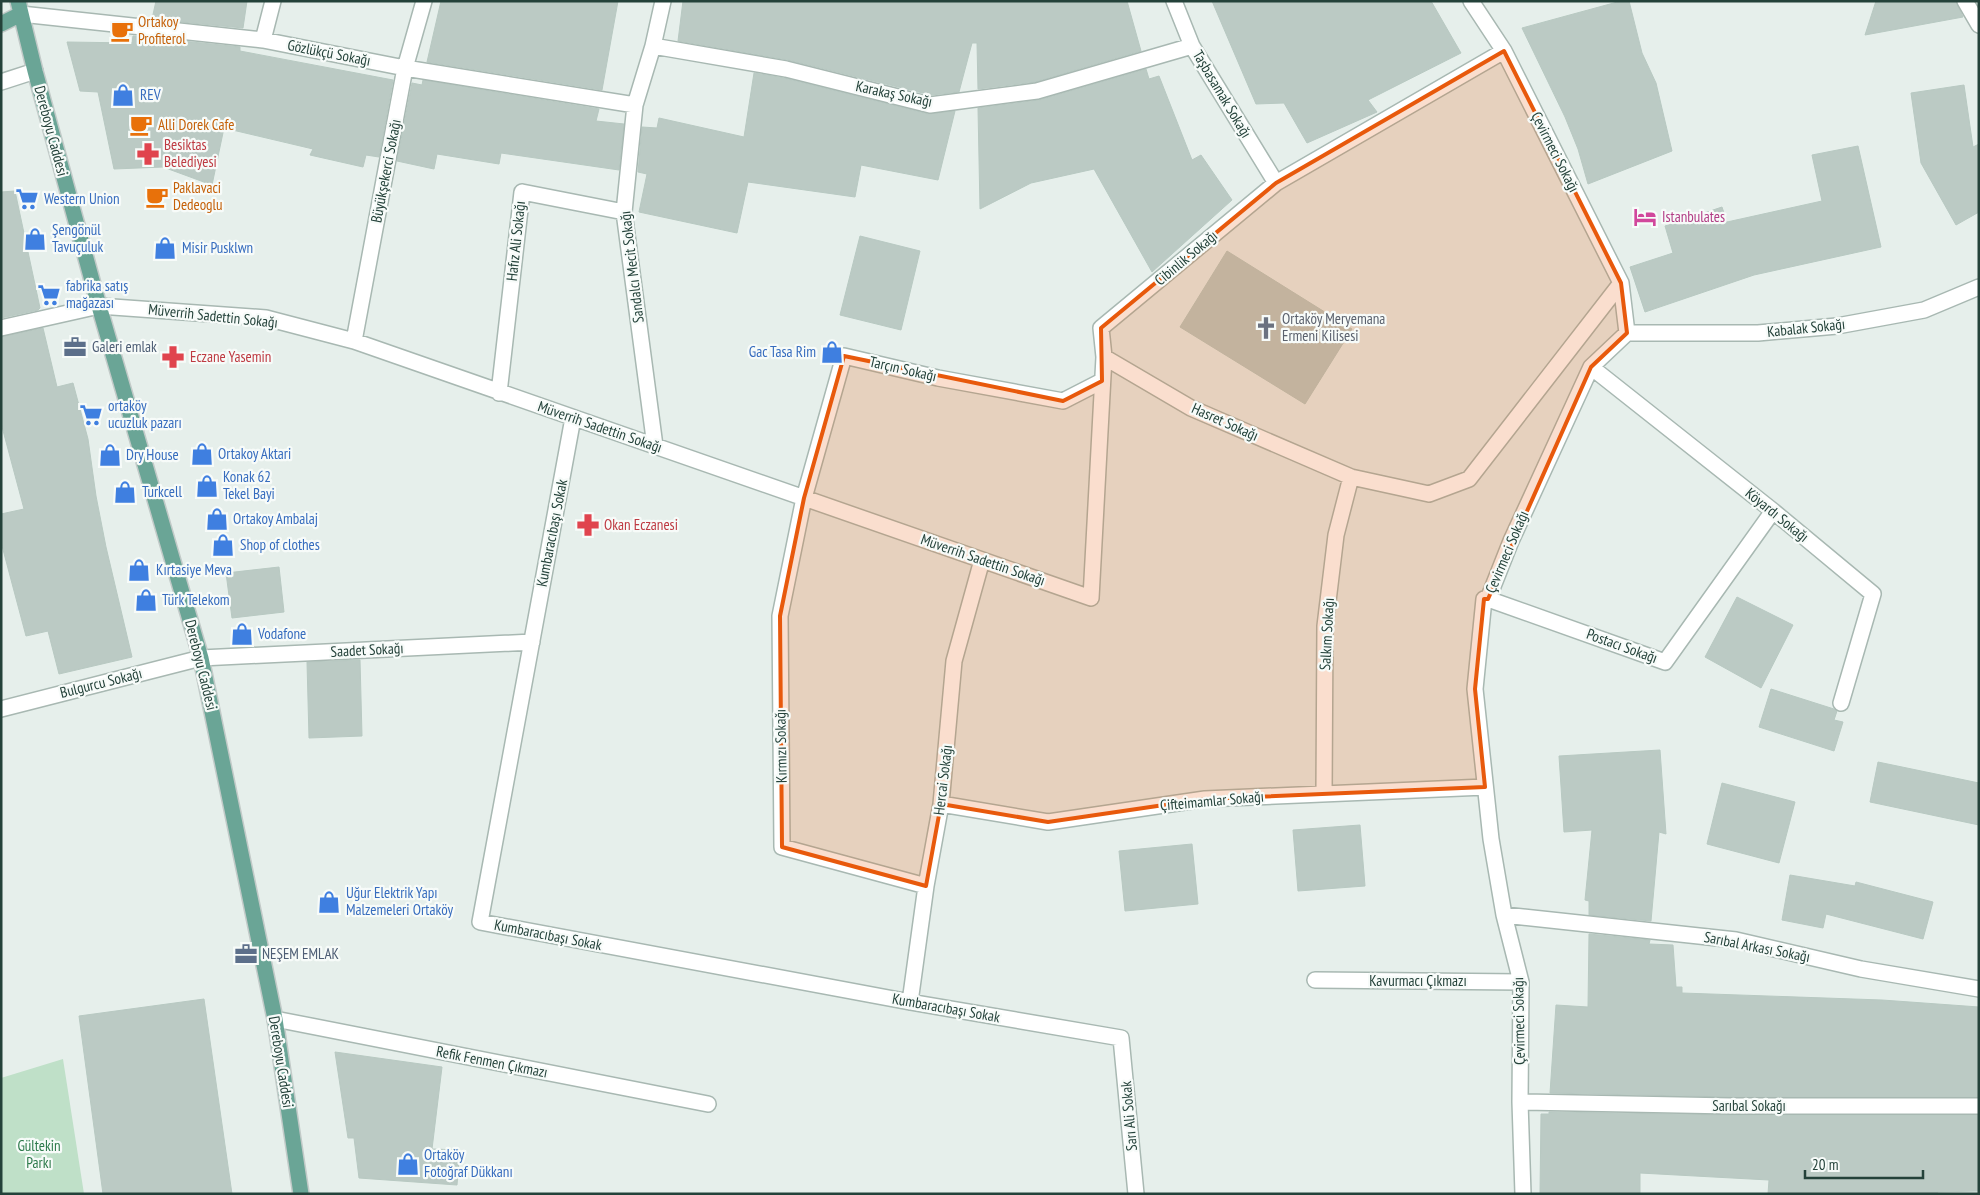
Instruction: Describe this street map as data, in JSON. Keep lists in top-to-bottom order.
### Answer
{
  "streets": {
    "main road": ["Dereboyu Caddesi"],
    "street": [
      "Gözlükçü Sokağı",
      "Karakaş Sokağı",
      "Taşbasamak Sokağı",
      "Çevirmeci Sokağı",
      "Büyükşekerci Sokağı",
      "Hafız Ali Sokağı",
      "Cibinlik Sokağı",
      "Sandalcı Mecit Sokağı",
      "Müverrih Sadettin Sokağı",
      "Kabalak Sokağı",
      "Tarçın Sokağı",
      "Hasret Sokağı",
      "Köyardı Sokağı",
      "Kumbaracıbaşı Sokak",
      "Salkım Sokağı",
      "Postacı Sokağı",
      "Saadet Sokağı",
      "Bulgurcu Sokağı",
      "Kırmızı Sokağı",
      "Hercai Sokağı",
      "Çifteimamlar Sokağı",
      "Sarıbal Arkası Sokağı",
      "Kavurmacı Çıkmazı",
      "Refik Fenmen Çıkmazı",
      "Sarıbal Sokağı",
      "Sarı Ali Sokak"
    ]
  },
  "crossings": [
    ["Gözlükçü Sokağı", "Dereboyu Caddesi"],
    ["Gözlükçü Sokağı", "Büyükşekerci Sokağı"],
    ["Gözlükçü Sokağı", "Sandalcı Mecit Sokağı"],
    ["Karakaş Sokağı", "Taşbasamak Sokağı"],
    ["Karakaş Sokağı", "Sandalcı Mecit Sokağı"],
    ["Taşbasamak Sokağı", "Cibinlik Sokağı"],
    ["Dereboyu Caddesi", "Müverrih Sadettin Sokağı"],
    ["Dereboyu Caddesi", "Saadet Sokağı"],
    ["Dereboyu Caddesi", "Bulgurcu Sokağı"],
    ["Dereboyu Caddesi", "Refik Fenmen Çıkmazı"],
    ["Çevirmeci Sokağı", "Cibinlik Sokağı"],
    ["Çevirmeci Sokağı", "Kabalak Sokağı"],
    ["Çevirmeci Sokağı", "Hasret Sokağı"],
    ["Çevirmeci Sokağı", "Köyardı Sokağı"],
    ["Çevirmeci Sokağı", "Postacı Sokağı"],
    ["Çevirmeci Sokağı", "Çifteimamlar Sokağı"],
    ["Çevirmeci Sokağı", "Sarıbal Arkası Sokağı"],
    ["Çevirmeci Sokağı", "Kavurmacı Çıkmazı"],
    ["Çevirmeci Sokağı", "Sarıbal Sokağı"],
    ["Büyükşekerci Sokağı", "Müverrih Sadettin Sokağı"],
    ["Hafız Ali Sokağı", "Sandalcı Mecit Sokağı"],
    ["Hafız Ali Sokağı", "Müverrih Sadettin Sokağı"],
    ["Cibinlik Sokağı", "Müverrih Sadettin Sokağı"],
    ["Cibinlik Sokağı", "Tarçın Sokağı"],
    ["Cibinlik Sokağı", "Hasret Sokağı"],
    ["Sandalcı Mecit Sokağı", "Müverrih Sadettin Sokağı"],
    ["Müverrih Sadettin Sokağı", "Tarçın Sokağı"],
    ["Müverrih Sadettin Sokağı", "Kumbaracıbaşı Sokak"],
    ["Müverrih Sadettin Sokağı", "Kırmızı Sokağı"],
    ["Müverrih Sadettin Sokağı", "Hercai Sokağı"],
    ["Tarçın Sokağı", "Kırmızı Sokağı"],
    ["Hasret Sokağı", "Salkım Sokağı"],
    ["Köyardı Sokağı", "Postacı Sokağı"],
    ["Kumbaracıbaşı Sokak", "Saadet Sokağı"],
    ["Kumbaracıbaşı Sokak", "Hercai Sokağı"],
    ["Kumbaracıbaşı Sokak", "Sarı Ali Sokak"],
    ["Salkım Sokağı", "Çifteimamlar Sokağı"],
    ["Saadet Sokağı", "Bulgurcu Sokağı"],
    ["Kırmızı Sokağı", "Hercai Sokağı"],
    ["Hercai Sokağı", "Çifteimamlar Sokağı"]
  ],
  "parks": ["Gültekin Parkı"],
  "places": {
    "cafe": ["Ortakoy Profiterol", "Alli Dorek Cafe", "Paklavaci Dedeoglu"],
    "shop": [
      "REV",
      "Şengönül Tavuçuluk",
      "Misir Pusklwn",
      "Gac Tasa Rim",
      "Ortakoy Aktari",
      "Dry House",
      "Konak 62 Tekel Bayi",
      "Turkcell",
      "Ortakoy Ambalaj",
      "Shop of clothes",
      "Kırtasiye Meva",
      "Türk Telekom",
      "Vodafone",
      "Uğur Elektrik Yapı Malzemeleri Ortaköy",
      "Ortaköy Fotoğraf Dükkanı"
    ],
    "pharmacy": ["Besiktas Belediyesi", "Eczane Yasemin", "Okan Eczanesi"],
    "supermarket": ["Western Union", "fabrika satış mağazası", "ortaköy ucuzluk pazarı"],
    "hotel": ["Istanbulates"],
    "church": ["Ortaköy Meryemana Ermeni Kilisesi"],
    "office": ["Galeri emlak", "NEŞEM EMLAK"]
  },
  "scale_bar": "20 m"
}
